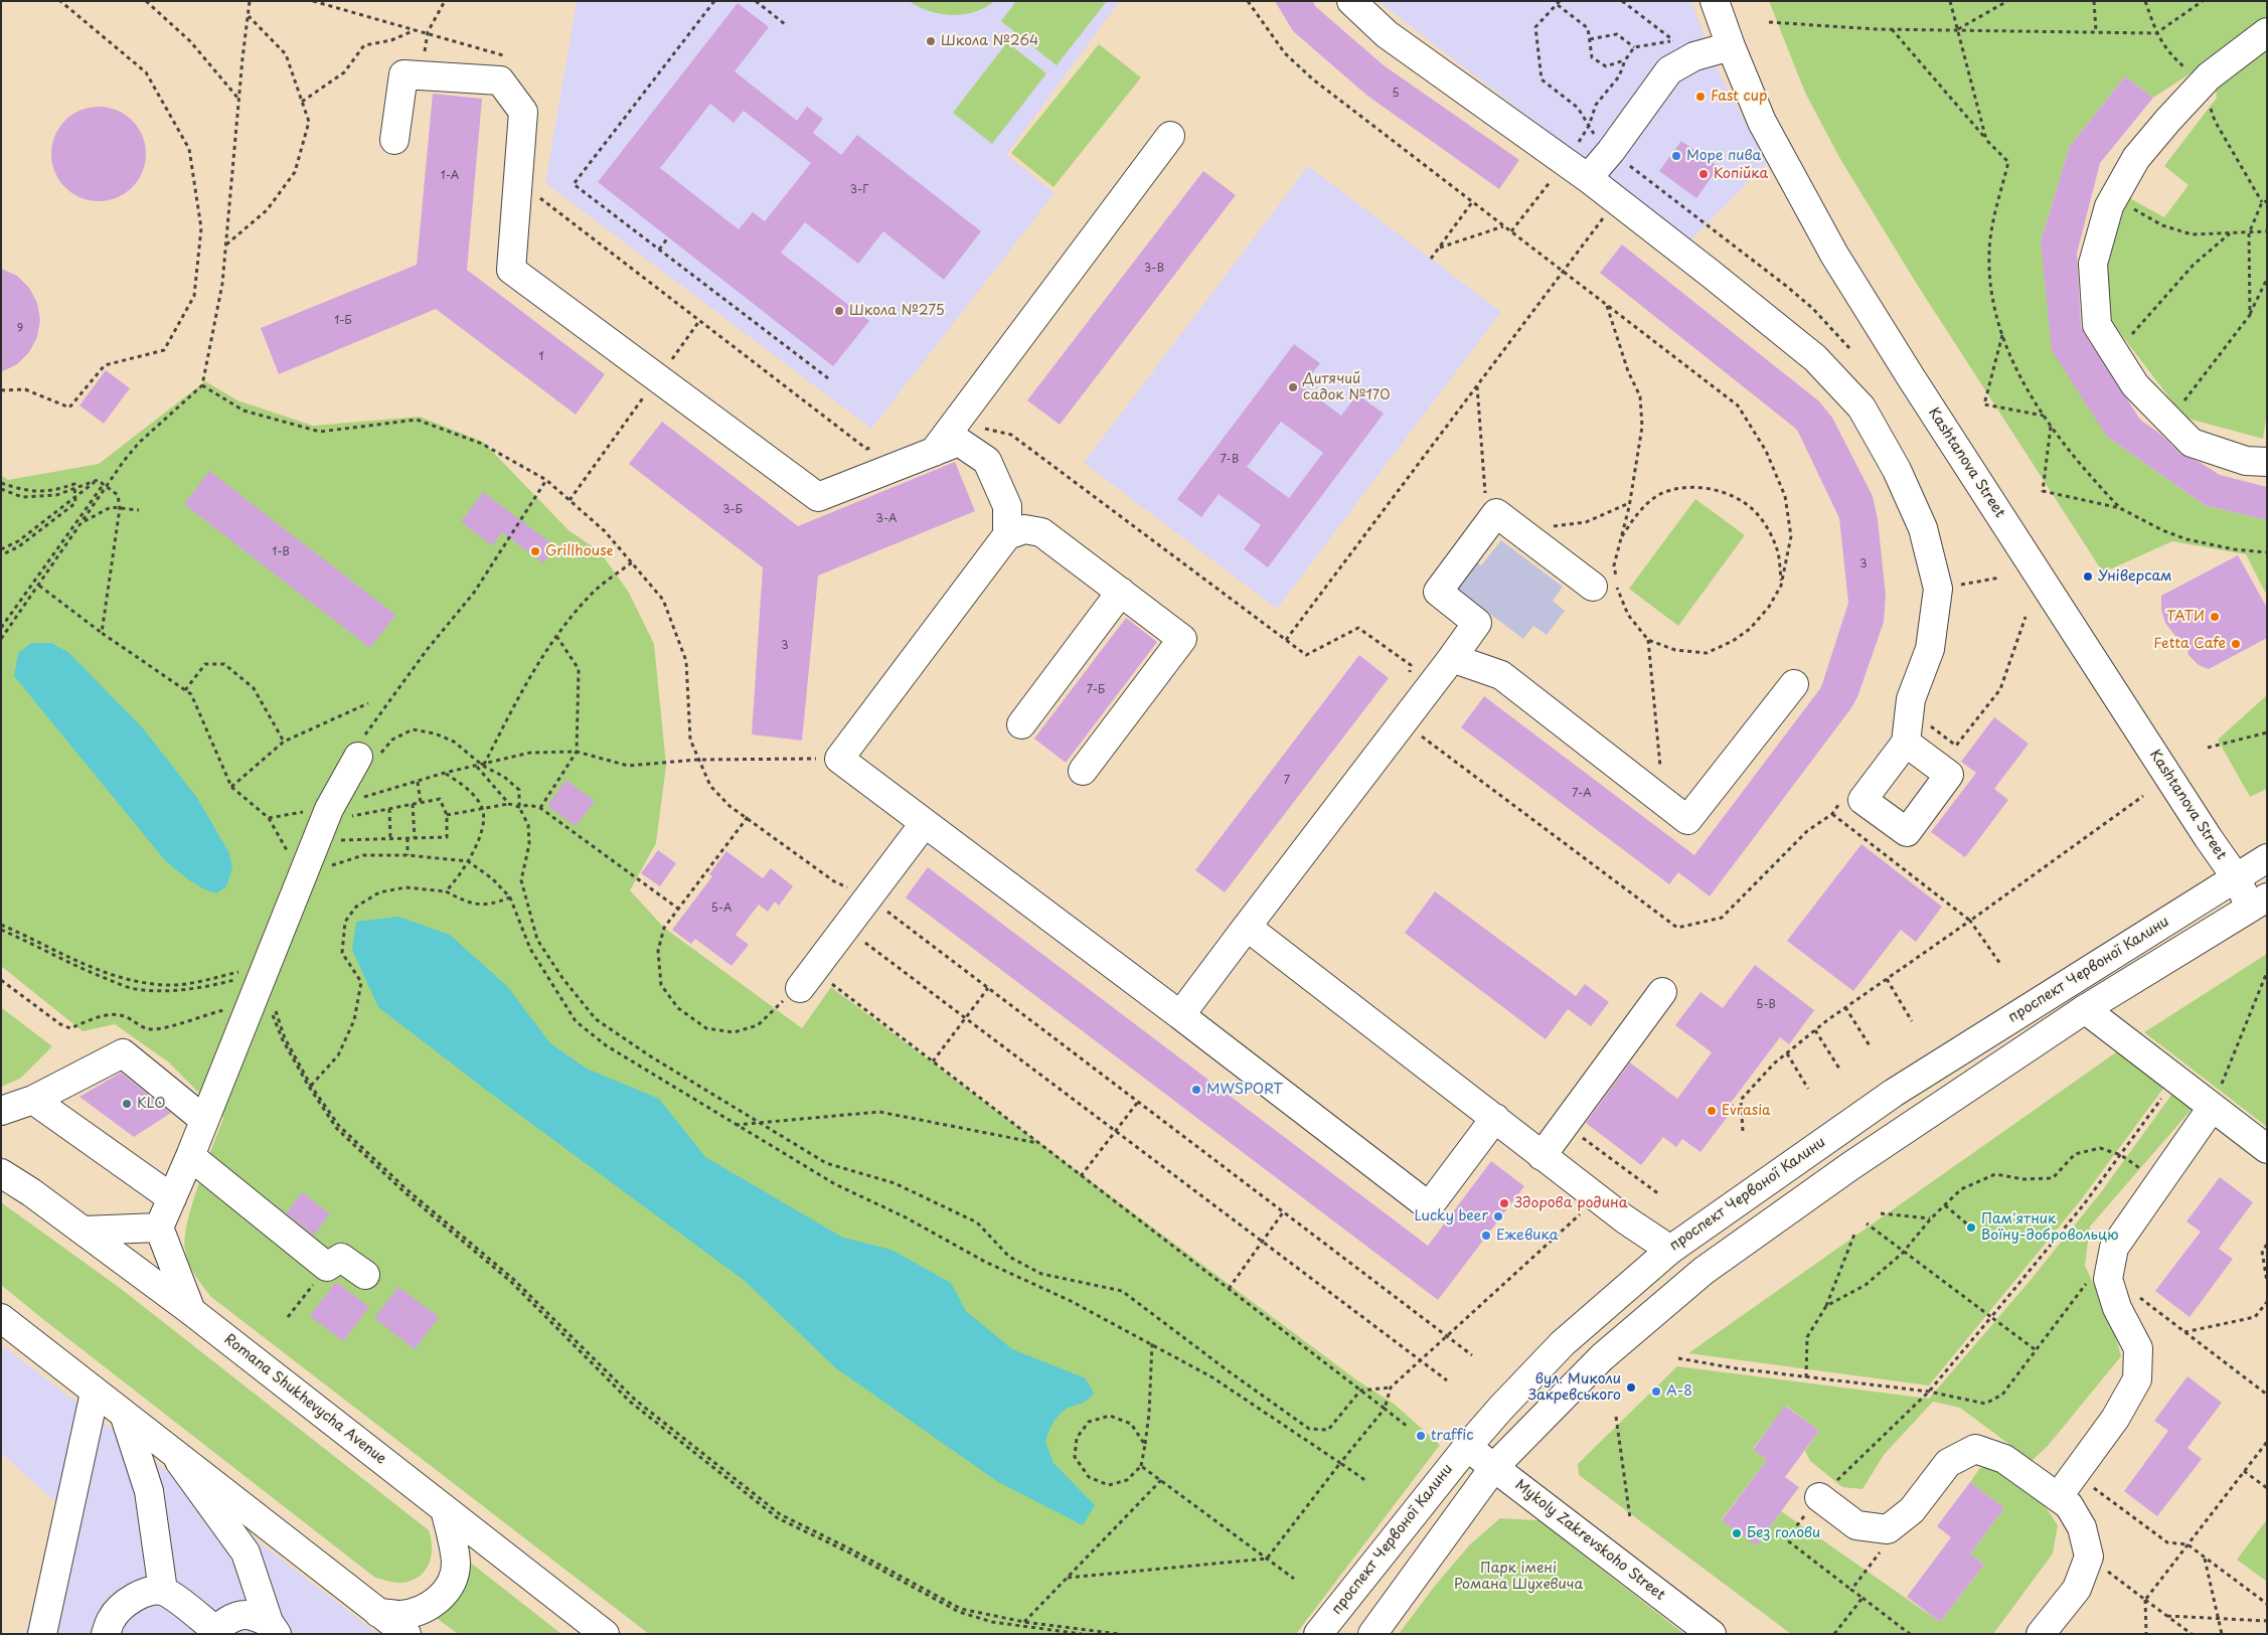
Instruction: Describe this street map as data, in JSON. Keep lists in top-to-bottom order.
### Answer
{
  "streets": {
    "main road": [
      "Kashtanova Street",
      "проспект Червоної Калини",
      "Romana Shukhevycha Avenue",
      "Mykoly Zakrevskoho Street"
    ]
  },
  "crossings": [
    ["Kashtanova Street", "проспект Червоної Калини"],
    ["проспект Червоної Калини", "Mykoly Zakrevskoho Street"]
  ],
  "parks": ["Парк імені Романа Шухевича"],
  "places": [
    "Школа №264",
    "Fast cup",
    "Море пива",
    "Копійка",
    "Школа №275",
    "Дитячий садок №170",
    "Grillhouse",
    "Універсам",
    "ТАТИ",
    "Fetta Cafe",
    "MWSPORT",
    "KLO",
    "Evrasia",
    "Здорова родина",
    "Lucky beer",
    "Пам'ятник Воїну-добровольцю",
    "Ежевика",
    "вул. Миколи Закревського",
    "А-8",
    "traffic",
    "Без голови"
  ],
  "house_numbers": [
    "5",
    "1-А",
    "3-Г",
    "3-В",
    "1-Б",
    "9",
    "1",
    "7-В",
    "3-Б",
    "3-А",
    "1-В",
    "3",
    "3",
    "7-Б",
    "7",
    "7-А",
    "5-А",
    "5-В"
  ]
}
